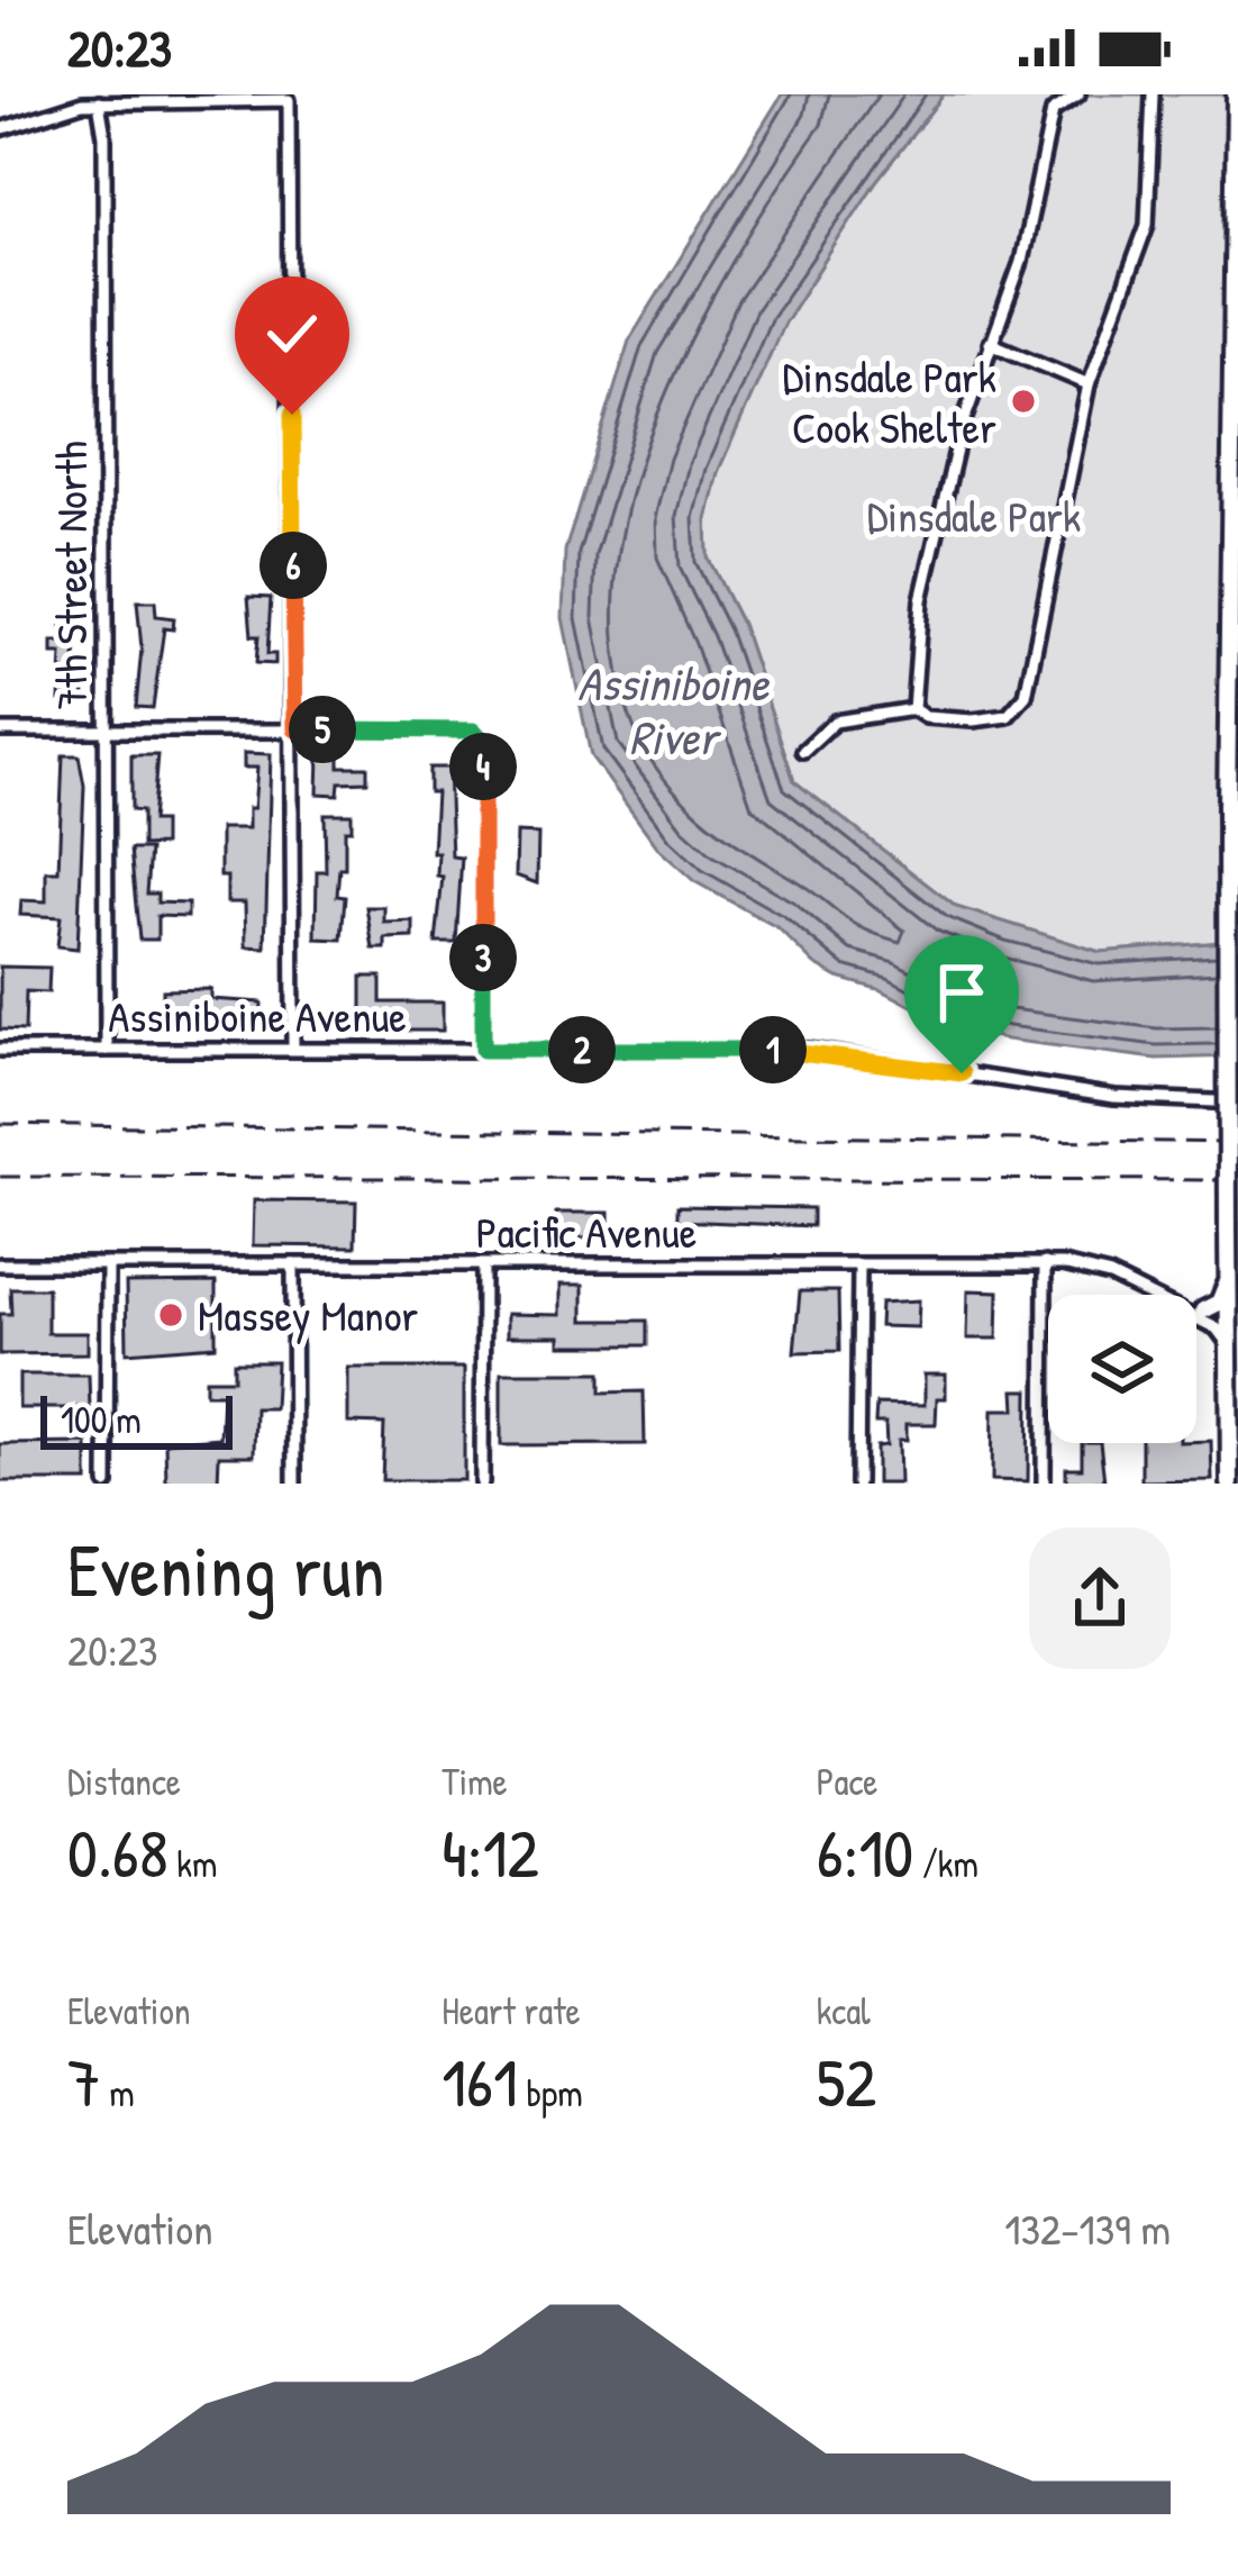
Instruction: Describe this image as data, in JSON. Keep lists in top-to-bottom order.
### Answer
{
  "streets": {
    "street": ["7th Street North", "Assiniboine Avenue", "Pacific Avenue"]
  },
  "crossings": [
    ["7th Street North", "Assiniboine Avenue"]
  ],
  "water": ["Assiniboine River"],
  "parks": ["Dinsdale Park"],
  "places": ["Dinsdale Park Cook Shelter", "Massey Manor"],
  "scale_bar": "100 m",
  "page": {
    "status": "20:23",
    "pins": [
      "6",
      "5",
      "4",
      "3",
      "1",
      "2"
    ],
    "scale": "100 m",
    "heading": ["Evening run", "20:23"],
    "stats": [
      ["Distance", "0.68 km"],
      ["Time", "4:12"],
      ["Pace", "6:10 /km"],
      ["Elevation", "7 m"],
      ["Heart rate", "161 bpm"],
      ["kcal", "52"]
    ],
    "chart": ["Elevation", "132–139 m"]
  }
}
